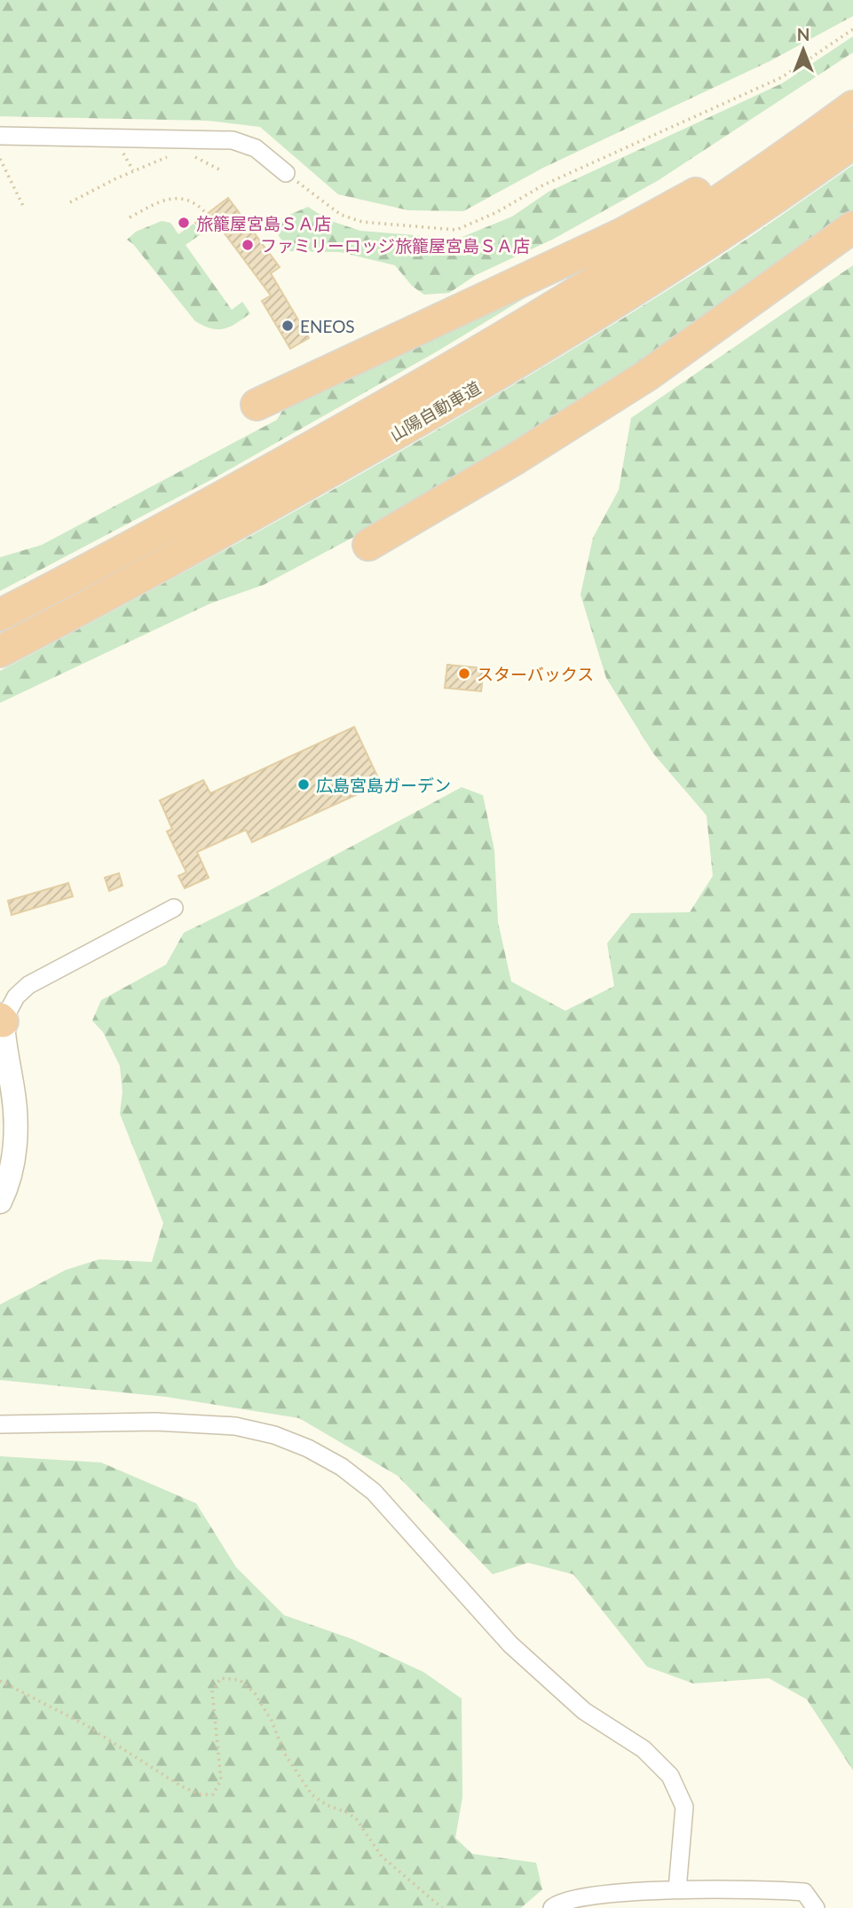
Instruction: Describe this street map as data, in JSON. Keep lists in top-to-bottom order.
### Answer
{
  "streets": {
    "highway": ["山陽自動車道"]
  },
  "places": [
    "旅籠屋宮島ＳＡ店",
    "ファミリーロッジ旅籠屋宮島ＳＡ店",
    "ENEOS",
    "スターバックス",
    "広島宮島ガーデン"
  ],
  "north": "top"
}
